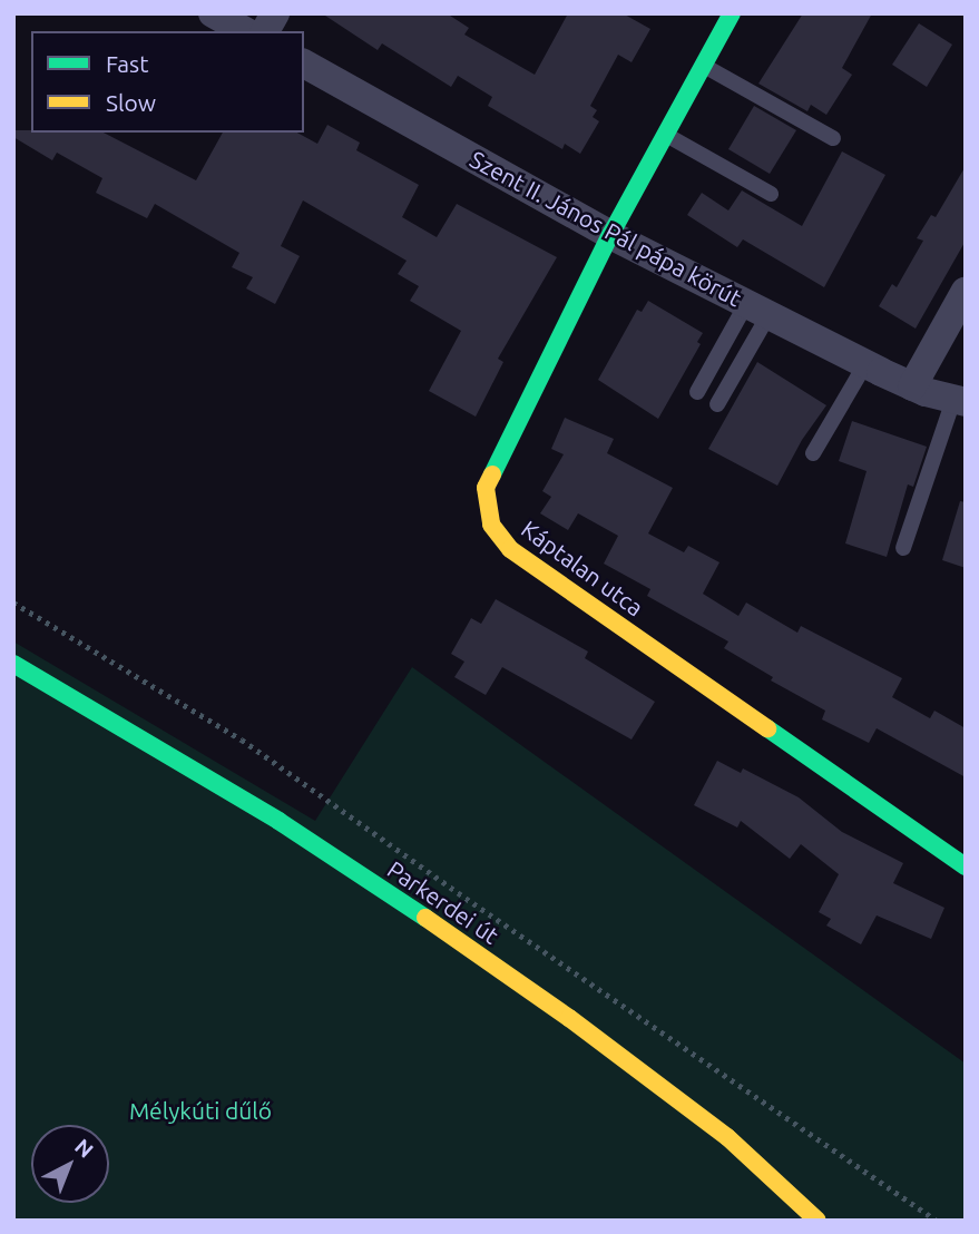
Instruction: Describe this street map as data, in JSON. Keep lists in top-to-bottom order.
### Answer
{
  "streets": {
    "street": ["Szent II. János Pál pápa körút", "Káptalan utca", "Parkerdei út"]
  },
  "crossings": [
    ["Szent II. János Pál pápa körút", "Káptalan utca"]
  ],
  "parks": ["Mélykúti dűlő"],
  "legend": ["Fast", "Slow"],
  "north": "top right"
}
